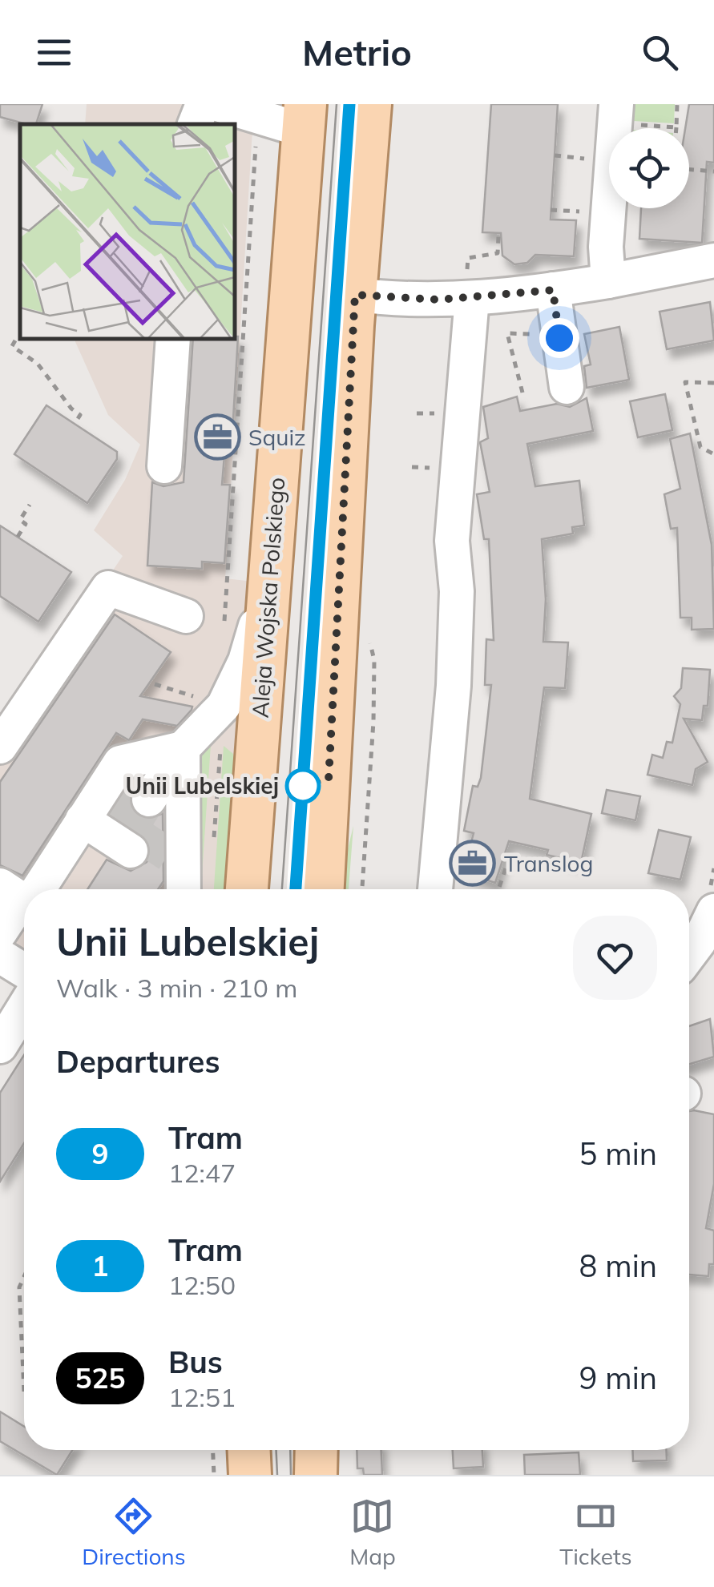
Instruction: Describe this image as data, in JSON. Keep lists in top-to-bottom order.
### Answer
{
  "streets": {
    "main road": ["Aleja Wojska Polskiego"]
  },
  "places": {
    "office": ["Squiz", "Translog"],
    "other": ["Unii Lubelskiej"]
  },
  "lines": ["tram line 9"],
  "page": {
    "header": "Metrio",
    "heading": [
      ["Unii Lubelskiej", "Walk · 3 min · 210 m"],
      "Departures"
    ],
    "list": [
      {
        "mark": "9",
        "name": "Tram",
        "note": "12:47",
        "value": "5 min"
      },
      {
        "mark": "1",
        "name": "Tram",
        "note": "12:50",
        "value": "8 min"
      },
      {
        "mark": "525",
        "name": "Bus",
        "note": "12:51",
        "value": "9 min"
      }
    ],
    "tabs": ["Directions", "Map", "Tickets"]
  }
}
